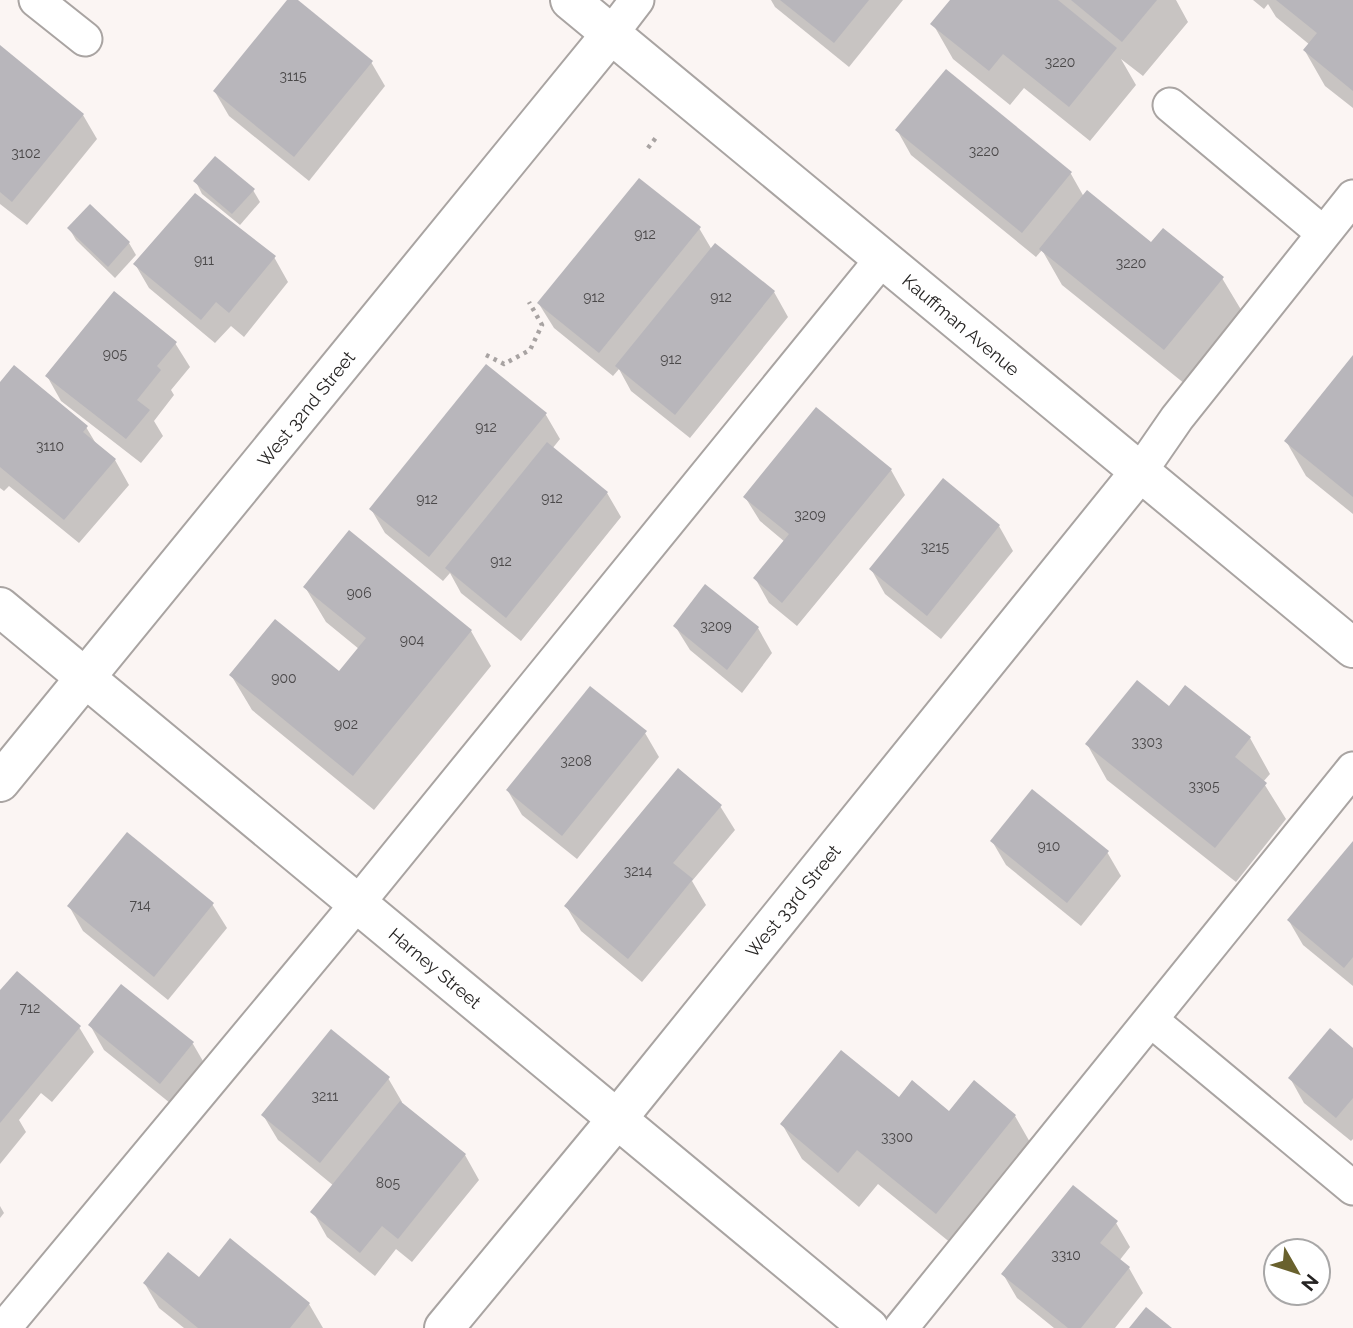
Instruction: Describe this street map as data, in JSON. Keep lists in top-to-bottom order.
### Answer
{
  "streets": {
    "street": [
      "Kauffman Avenue",
      "West 32nd Street",
      "West 33rd Street",
      "Harney Street"
    ]
  },
  "crossings": [
    ["Kauffman Avenue", "West 32nd Street"],
    ["Kauffman Avenue", "West 33rd Street"],
    ["West 32nd Street", "Harney Street"],
    ["West 33rd Street", "Harney Street"]
  ],
  "house_numbers": [
    "3220",
    "3115",
    "3220",
    "3102",
    "912",
    "911",
    "3220",
    "912",
    "912",
    "905",
    "912",
    "912",
    "3110",
    "912",
    "912",
    "3209",
    "3215",
    "912",
    "906",
    "3209",
    "904",
    "900",
    "902",
    "3303",
    "3208",
    "3305",
    "910",
    "3214",
    "714",
    "712",
    "3211",
    "3300",
    "805",
    "3310"
  ],
  "north": "bottom right"
}
